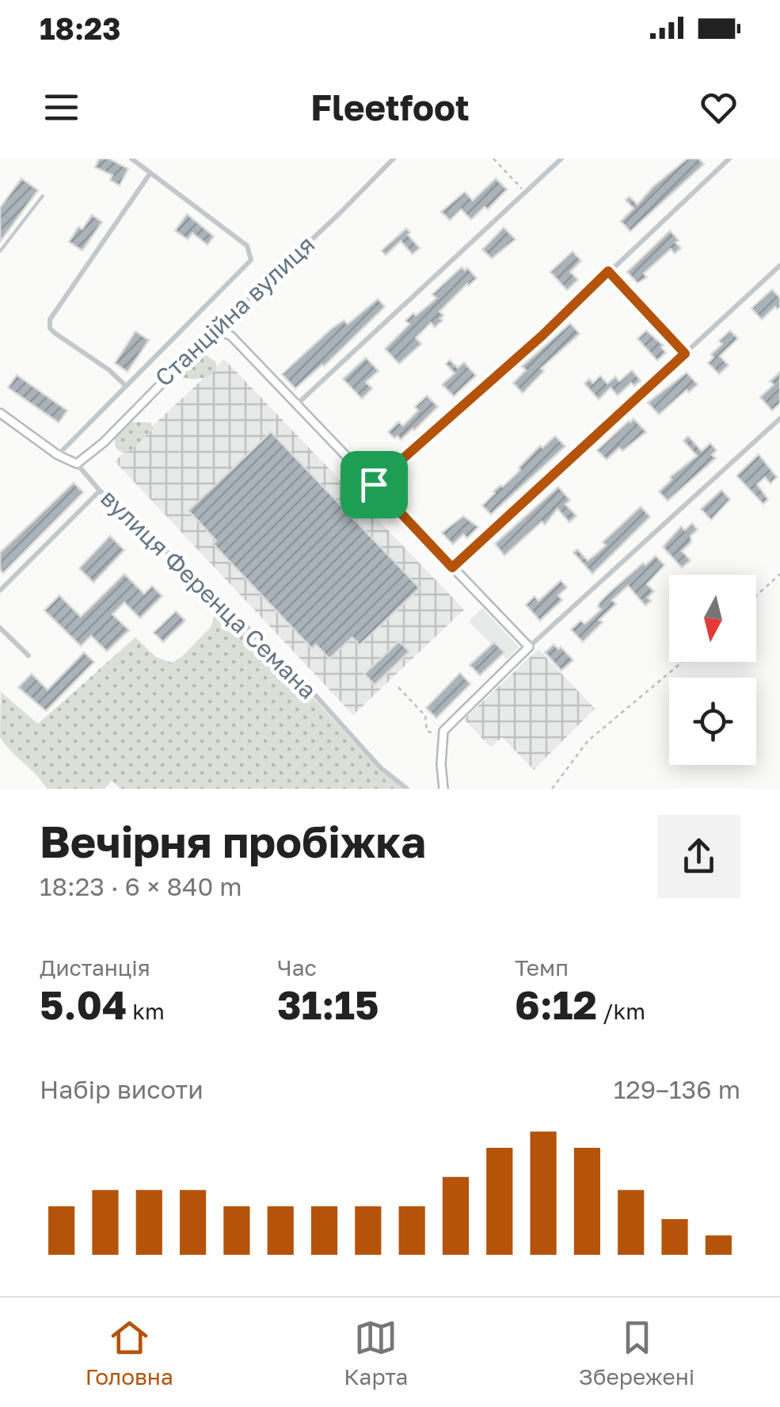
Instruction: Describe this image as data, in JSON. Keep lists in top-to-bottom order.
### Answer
{
  "streets": {
    "street": ["Станційна вулиця", "вулиця Ференца Семана"]
  },
  "crossings": [
    ["Станційна вулиця", "вулиця Ференца Семана"]
  ],
  "north": "bottom",
  "page": {
    "status": "18:23",
    "header": "Fleetfoot",
    "heading": ["Вечірня пробіжка", "18:23 · 6 × 840 m"],
    "stats": [
      ["Дистанція", "5.04 km"],
      ["Час", "31:15"],
      ["Темп", "6:12 /km"]
    ],
    "chart": ["Набір висоти", "129–136 m"],
    "tabs": ["Головна", "Карта", "Збережені"]
  }
}
